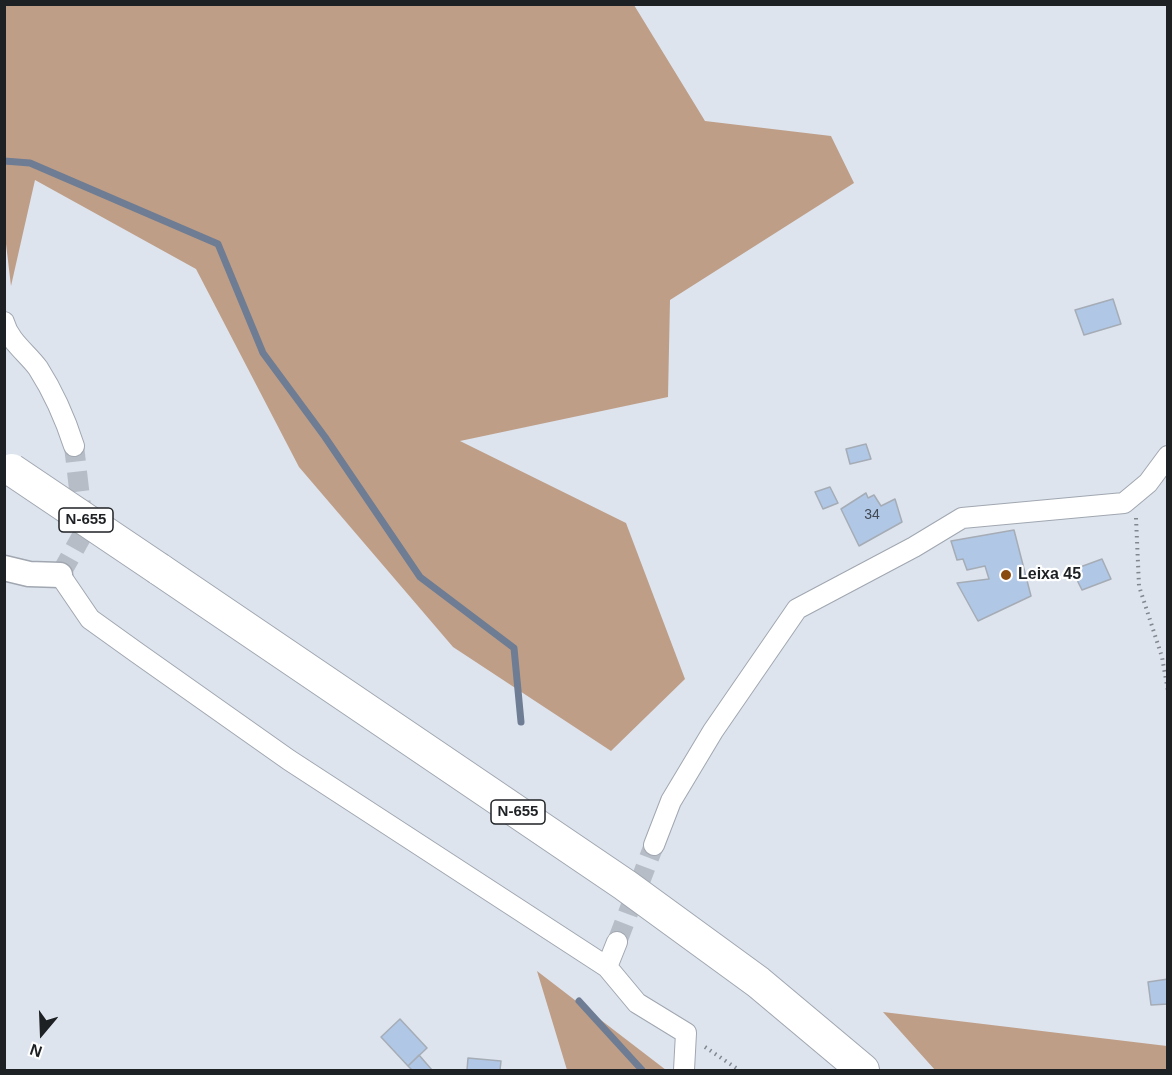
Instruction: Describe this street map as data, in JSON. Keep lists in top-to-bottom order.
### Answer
{
  "streets": {
    "highway": ["N-655"]
  },
  "places": ["Leixa 45"],
  "house_numbers": ["34"],
  "north": "bottom"
}
